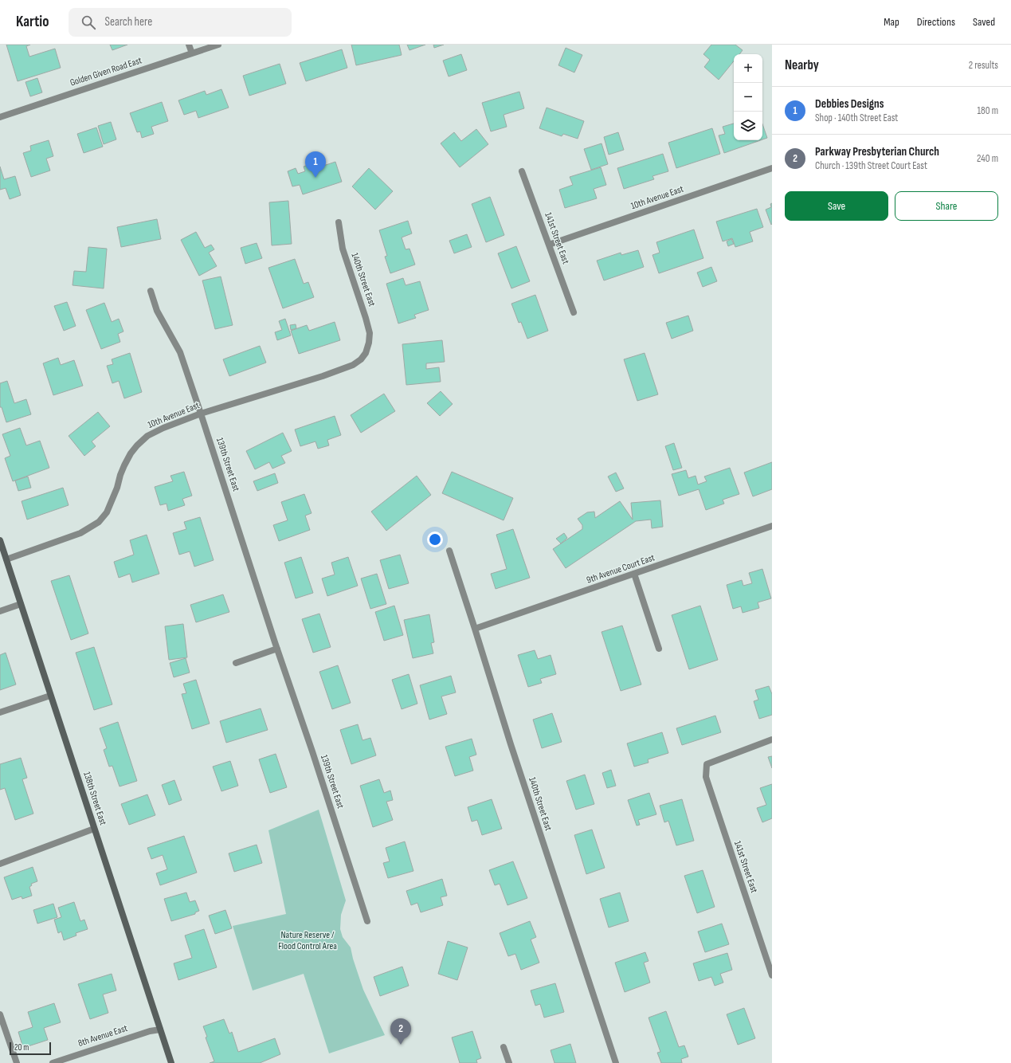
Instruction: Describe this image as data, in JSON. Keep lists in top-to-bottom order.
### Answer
{
  "streets": {
    "street": [
      "Golden Given Road East",
      "10th Avenue East",
      "141st Street East",
      "140th Street East",
      "139th Street East",
      "9th Avenue Court East",
      "138th Street East",
      "8th Avenue East"
    ]
  },
  "crossings": [
    ["10th Avenue East", "141st Street East"],
    ["10th Avenue East", "140th Street East"],
    ["10th Avenue East", "139th Street East"],
    ["10th Avenue East", "138th Street East"],
    ["140th Street East", "9th Avenue Court East"],
    ["138th Street East", "8th Avenue East"]
  ],
  "parks": ["Nature Reserve / Flood Control Area"],
  "scale_bar": "20 m",
  "page": {
    "header": "Kartio",
    "search": "Search here",
    "nav": ["Map", "Directions", "Saved"],
    "heading": ["Nearby", "2 results"],
    "map_buttons": ["+", "−"],
    "list": [
      {
        "mark": "1",
        "name": "Debbies Designs",
        "note": "Shop · 140th Street East",
        "value": "180 m"
      },
      {
        "mark": "2",
        "name": "Parkway Presbyterian Church",
        "note": "Church · 139th Street Court East",
        "value": "240 m"
      }
    ],
    "pins": ["1", "2"],
    "buttons": ["Save", "Share"],
    "scale": "20 m"
  }
}
